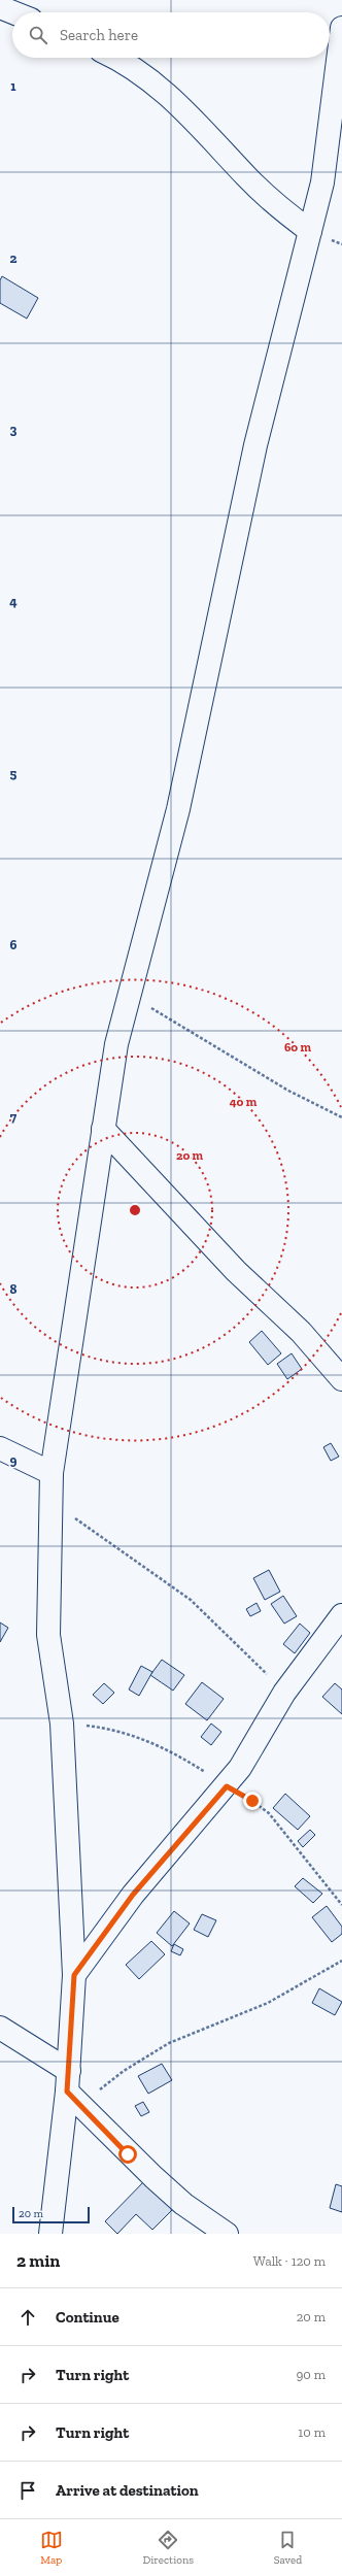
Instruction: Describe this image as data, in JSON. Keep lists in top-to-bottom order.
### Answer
{
  "scale_bar": "20 m",
  "page": {
    "search": "Search here",
    "scale": "20 m",
    "heading": ["2 min", "Walk · 120 m"],
    "list": [
      ["Continue", "20 m"],
      ["Turn right", "90 m"],
      ["Turn right", "10 m"],
      "Arrive at destination"
    ],
    "nav": ["Map", "Directions", "Saved"]
  },
  "grid": {
    "rows": [
      "1",
      "2",
      "3",
      "4",
      "5",
      "6",
      "7",
      "8",
      "9"
    ]
  },
  "rings": ["60 m", "40 m", "20 m"]
}
